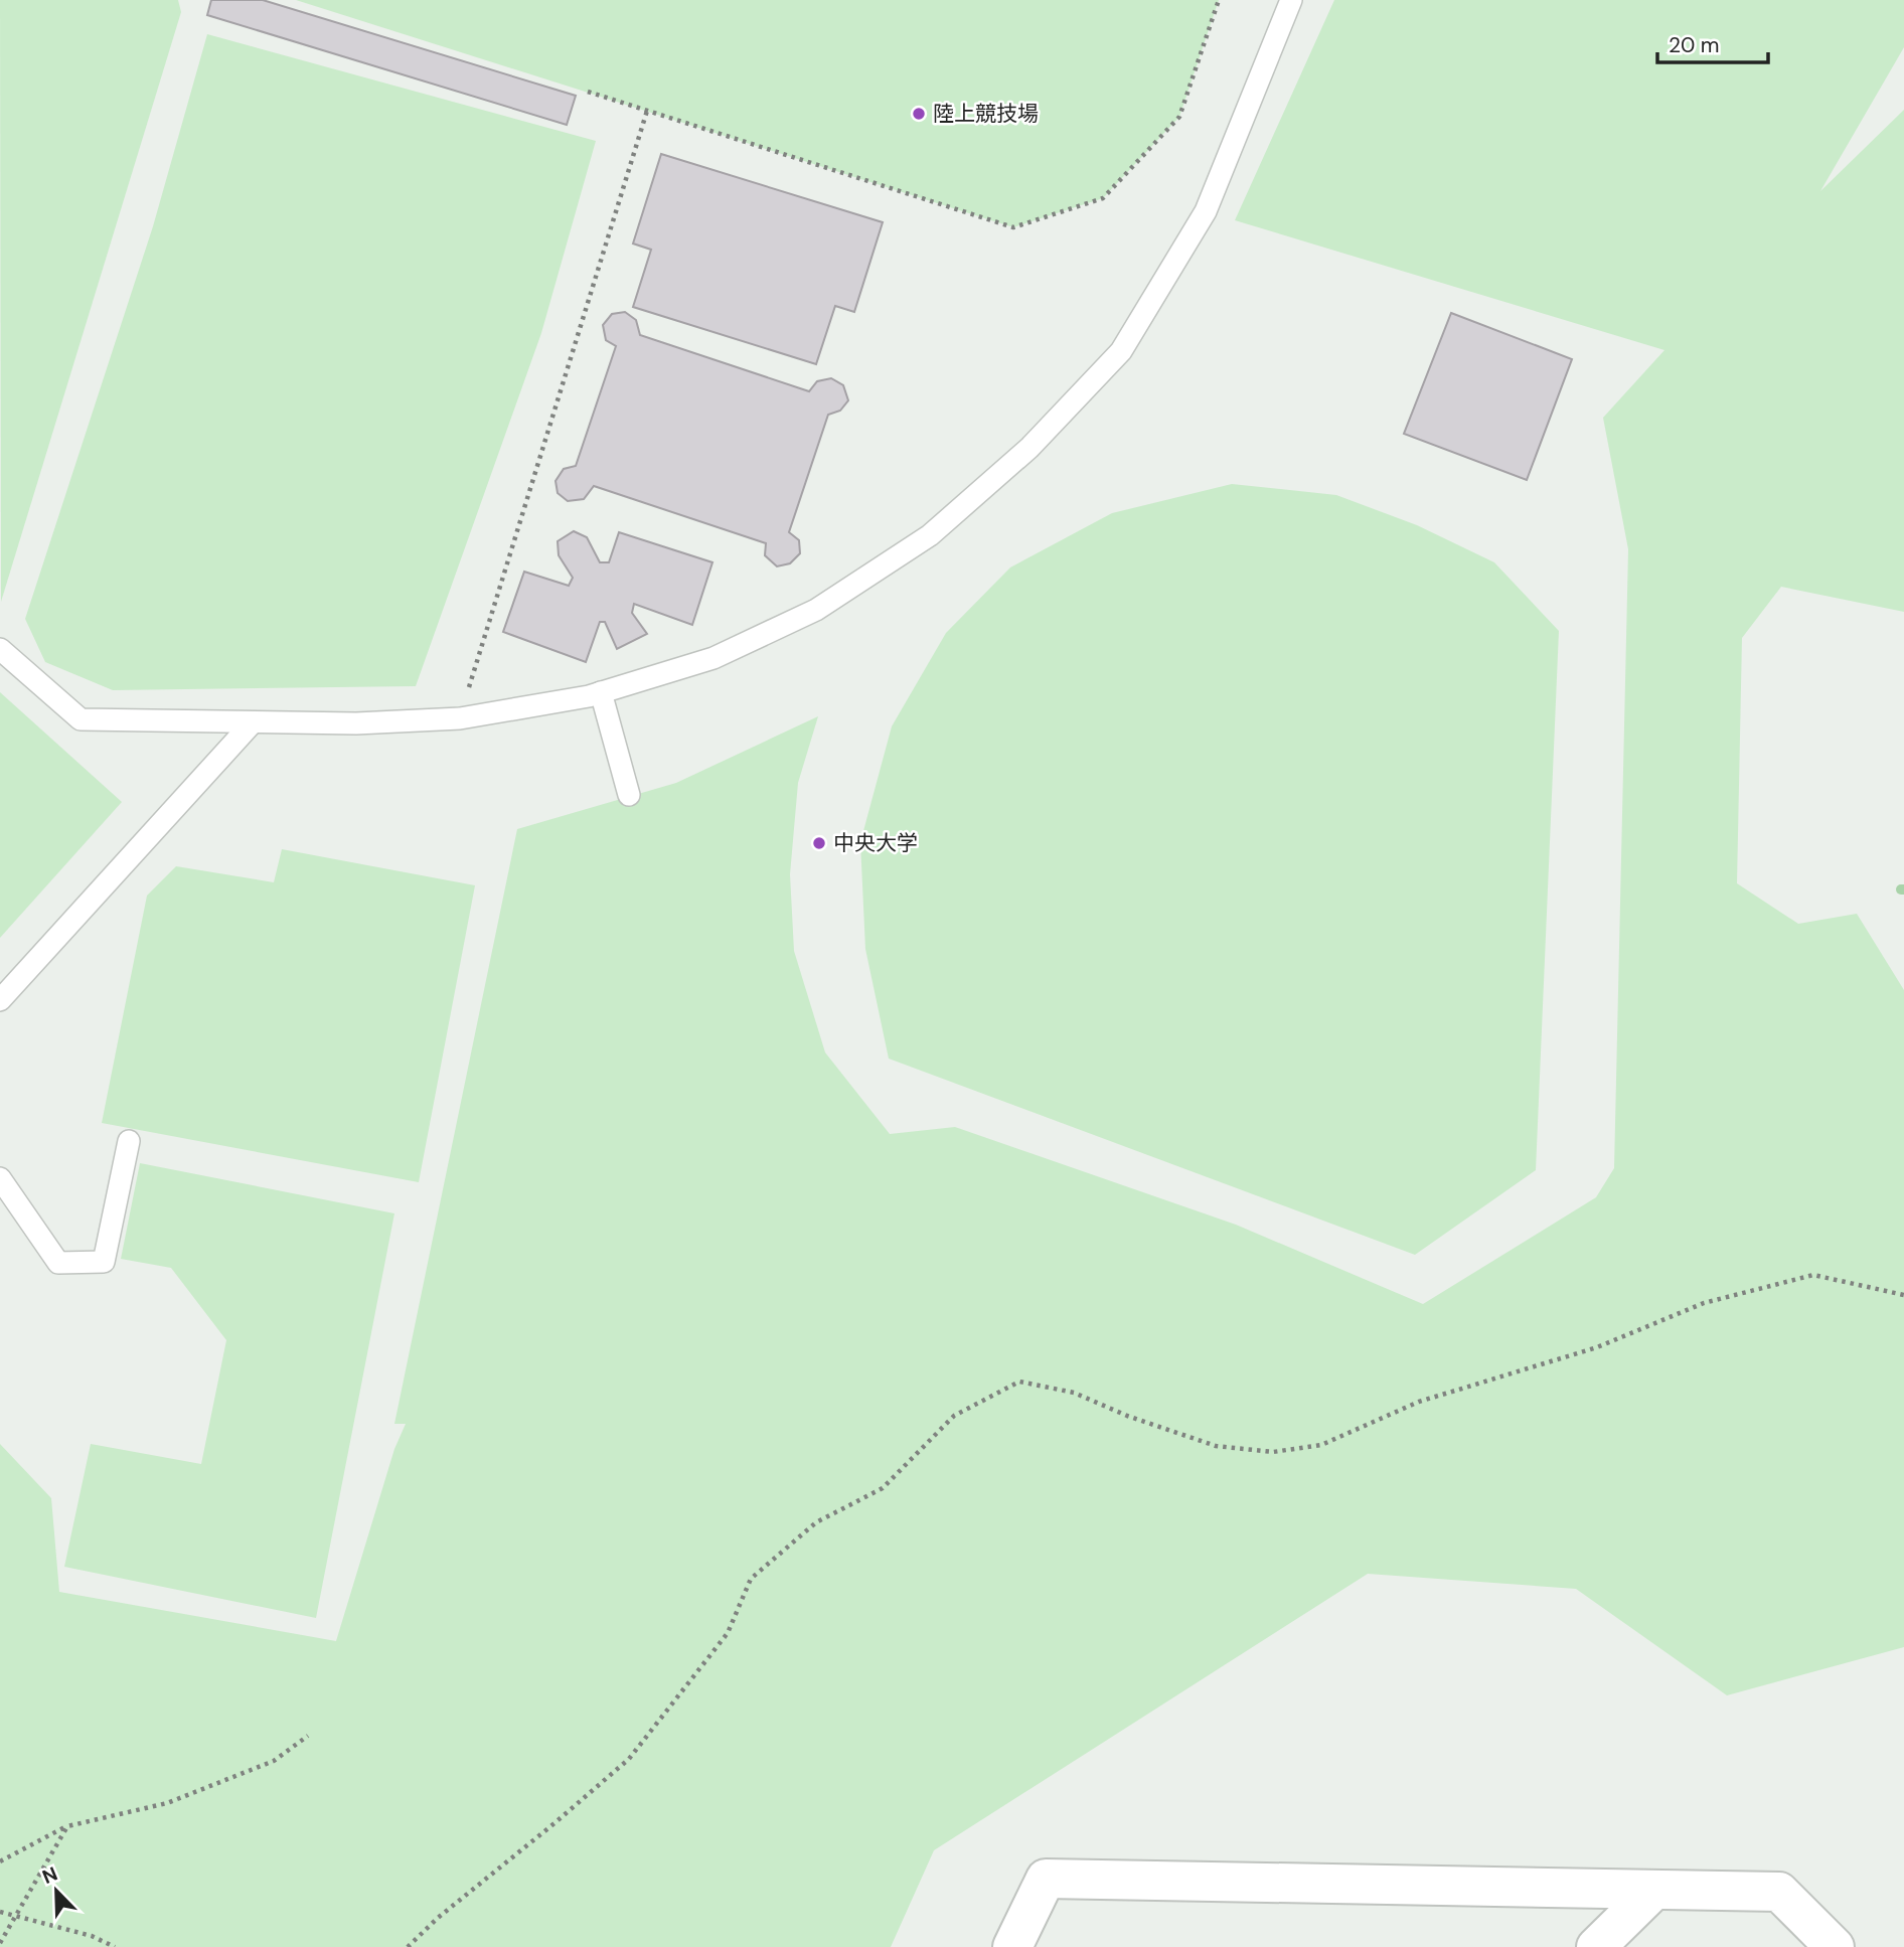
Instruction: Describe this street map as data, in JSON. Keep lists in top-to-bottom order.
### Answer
{
  "places": ["陸上競技場", "中央大学"],
  "scale_bar": "20 m",
  "north": "top left"
}
